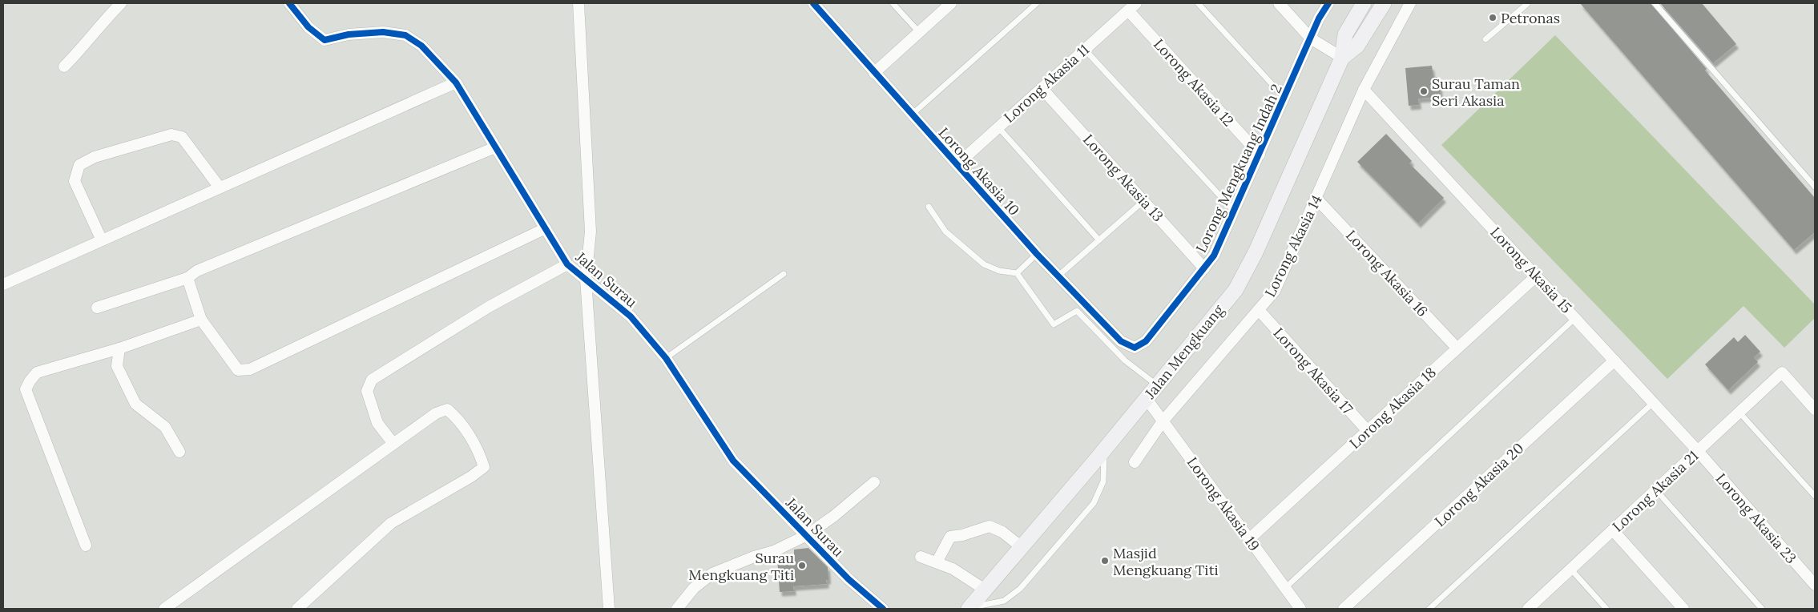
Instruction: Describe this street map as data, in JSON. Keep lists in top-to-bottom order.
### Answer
{
  "streets": {
    "main road": ["Jalan Mengkuang"],
    "street": [
      "Lorong Akasia 12",
      "Lorong Akasia 11",
      "Lorong Mengkuang Indah 2",
      "Lorong Akasia 10",
      "Lorong Akasia 13",
      "Lorong Akasia 14",
      "Lorong Akasia 15",
      "Lorong Akasia 16",
      "Jalan Surau",
      "Lorong Akasia 17",
      "Lorong Akasia 18",
      "Lorong Akasia 20",
      "Lorong Akasia 21",
      "Lorong Akasia 19",
      "Lorong Akasia 23"
    ]
  },
  "crossings": [
    ["Lorong Akasia 12", "Lorong Akasia 11"],
    ["Lorong Akasia 12", "Lorong Mengkuang Indah 2"],
    ["Lorong Akasia 11", "Lorong Akasia 10"],
    ["Lorong Akasia 11", "Lorong Akasia 13"],
    ["Lorong Mengkuang Indah 2", "Lorong Akasia 10"],
    ["Lorong Mengkuang Indah 2", "Lorong Akasia 13"],
    ["Lorong Akasia 14", "Lorong Akasia 15"],
    ["Lorong Akasia 14", "Lorong Akasia 16"],
    ["Lorong Akasia 14", "Lorong Akasia 17"],
    ["Lorong Akasia 14", "Lorong Akasia 19"],
    ["Lorong Akasia 15", "Lorong Akasia 18"],
    ["Lorong Akasia 15", "Lorong Akasia 20"],
    ["Lorong Akasia 15", "Lorong Akasia 21"],
    ["Lorong Akasia 15", "Lorong Akasia 23"],
    ["Lorong Akasia 16", "Lorong Akasia 18"],
    ["Jalan Mengkuang", "Lorong Akasia 19"],
    ["Lorong Akasia 17", "Lorong Akasia 18"],
    ["Lorong Akasia 18", "Lorong Akasia 19"],
    ["Lorong Akasia 21", "Lorong Akasia 23"]
  ],
  "places": [
    "Petronas",
    "Surau Taman Seri Akasia",
    "Masjid Mengkuang Titi",
    "Surau Mengkuang Titi"
  ]
}
